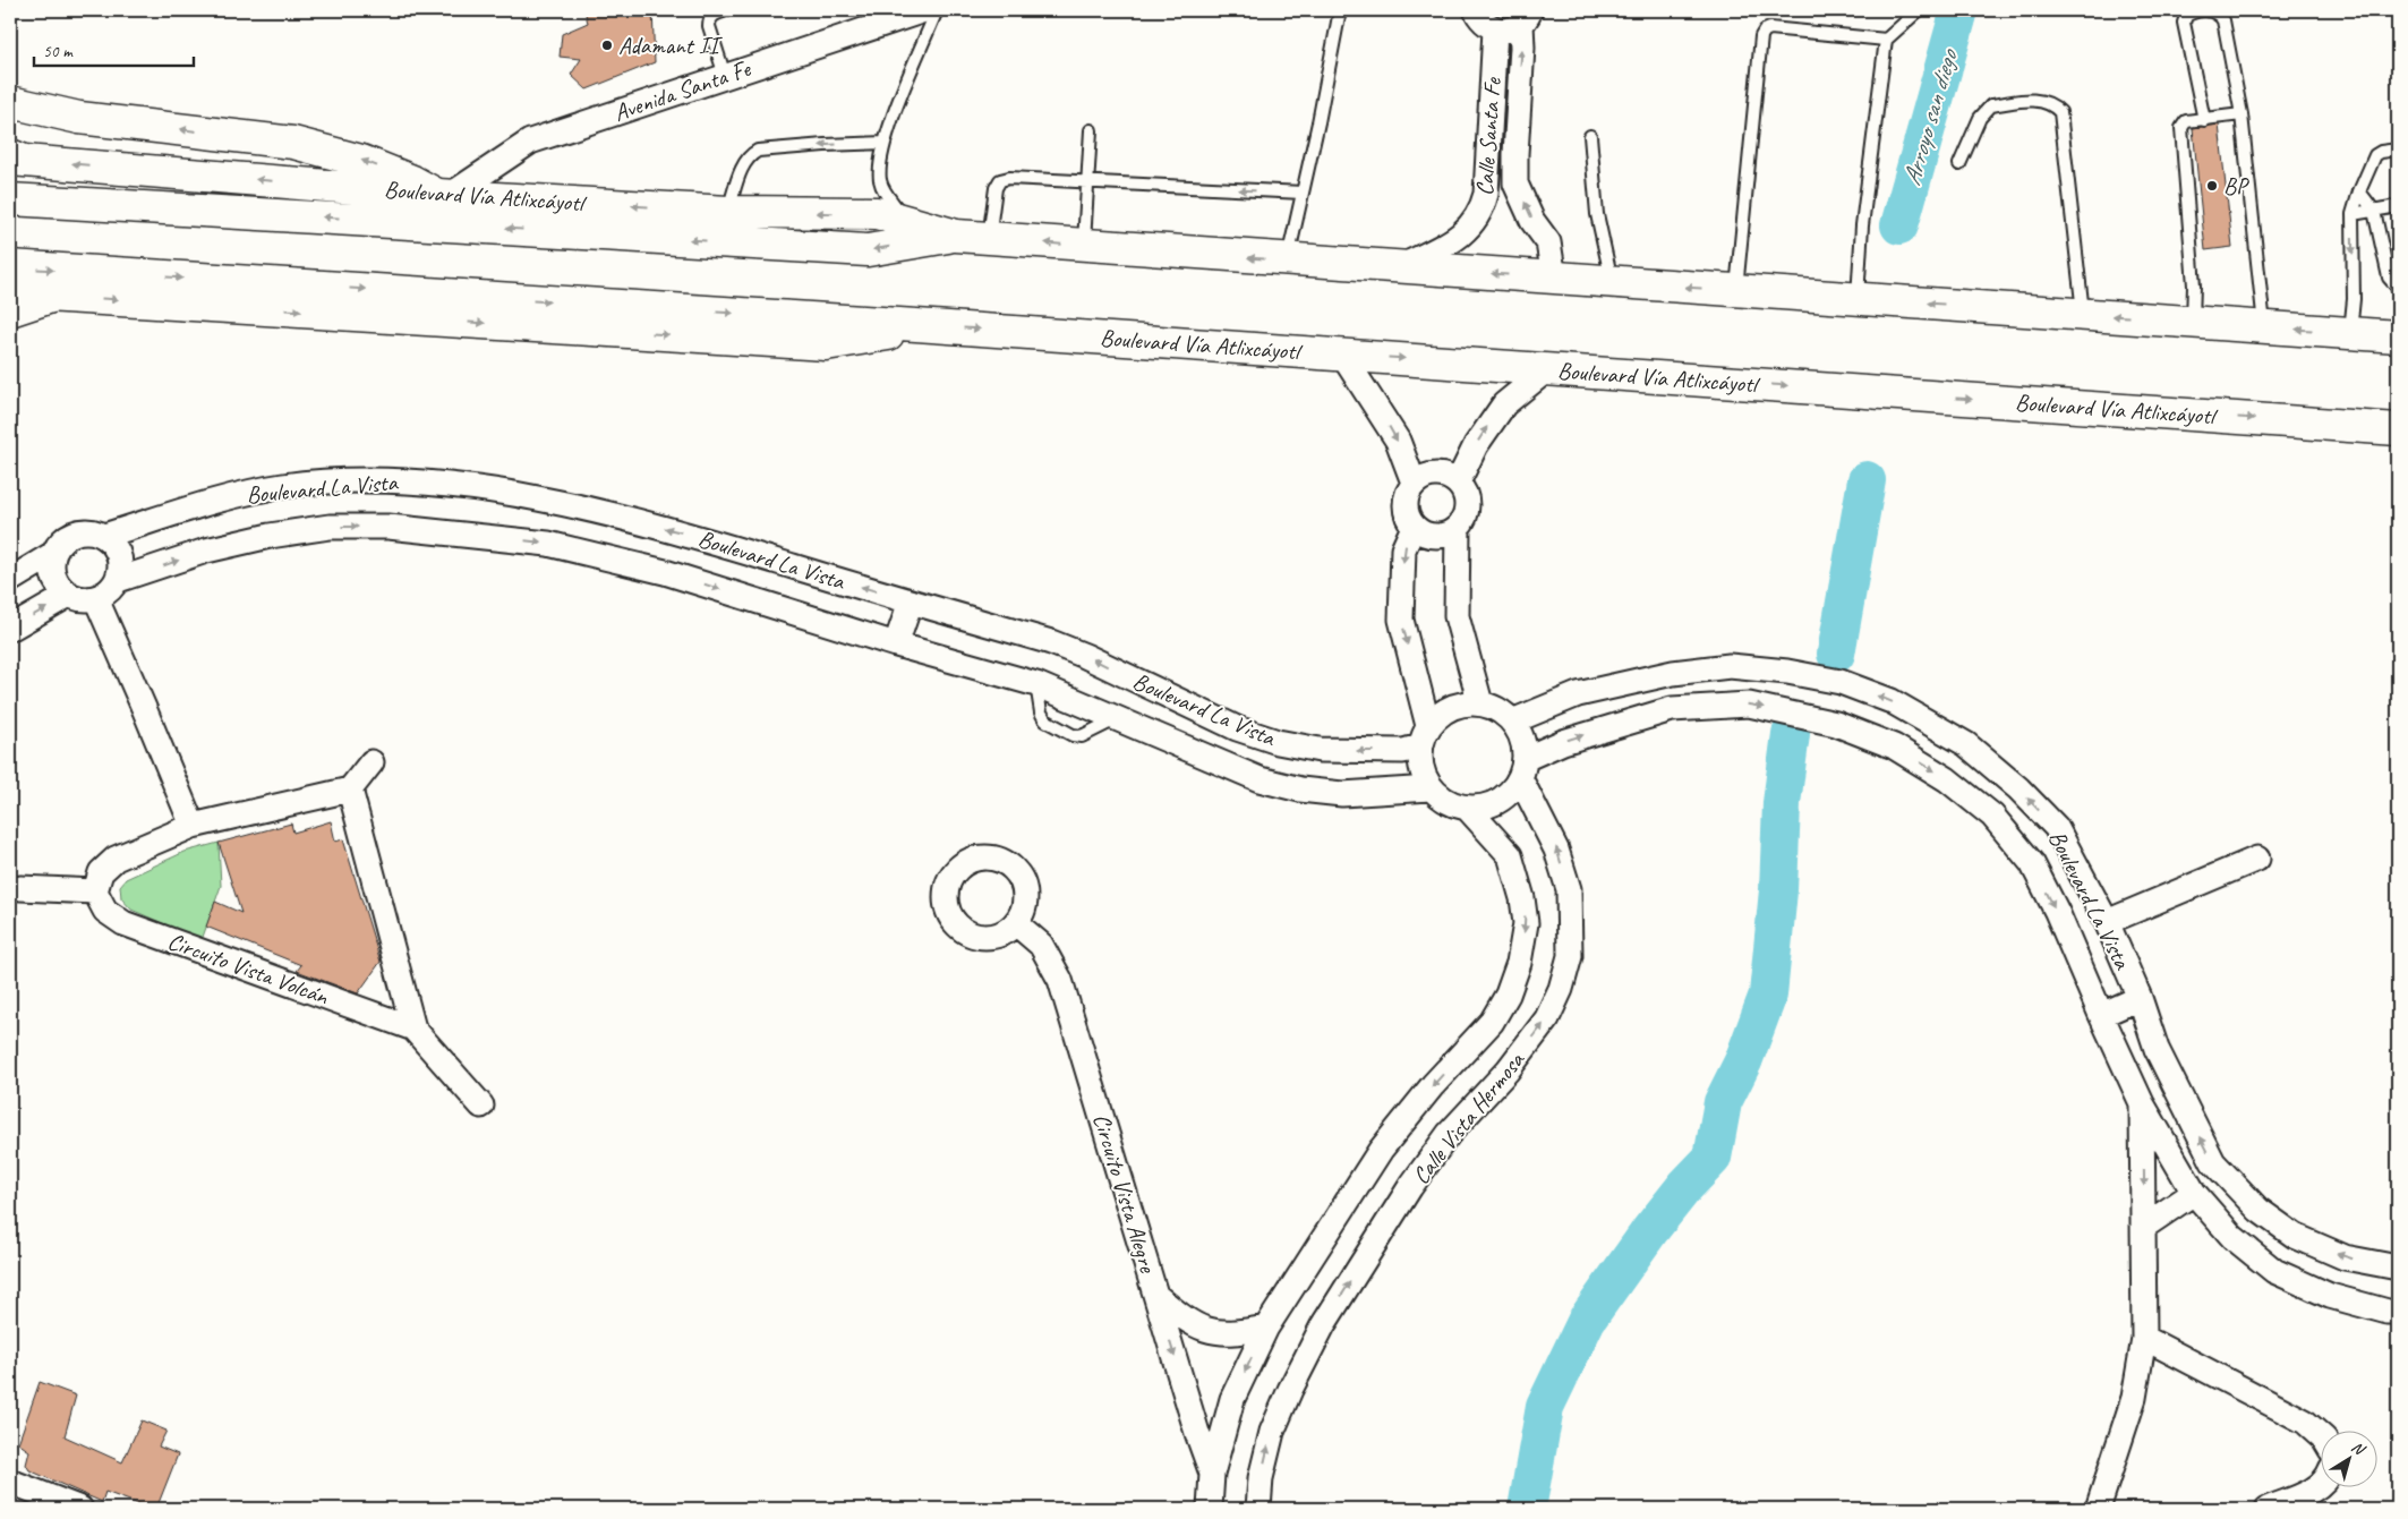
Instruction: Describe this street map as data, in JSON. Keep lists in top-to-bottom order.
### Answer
{
  "streets": {
    "main road": ["Boulevard Vía Atlixcáyotl"],
    "street": [
      "Avenida Santa Fe",
      "Calle Santa Fe",
      "Boulevard La Vista",
      "Circuito Vista Volcán",
      "Calle Vista Hermosa",
      "Circuito Vista Alegre"
    ]
  },
  "crossings": [
    ["Avenida Santa Fe", "Boulevard Vía Atlixcáyotl"],
    ["Calle Santa Fe", "Boulevard Vía Atlixcáyotl"],
    ["Boulevard La Vista", "Calle Vista Hermosa"],
    ["Calle Vista Hermosa", "Circuito Vista Alegre"]
  ],
  "one_way": ["Calle Santa Fe"],
  "water": ["Arroyo san diego"],
  "places": ["Adamant II", "BP"],
  "scale_bar": "50 m",
  "north": "top right"
}
